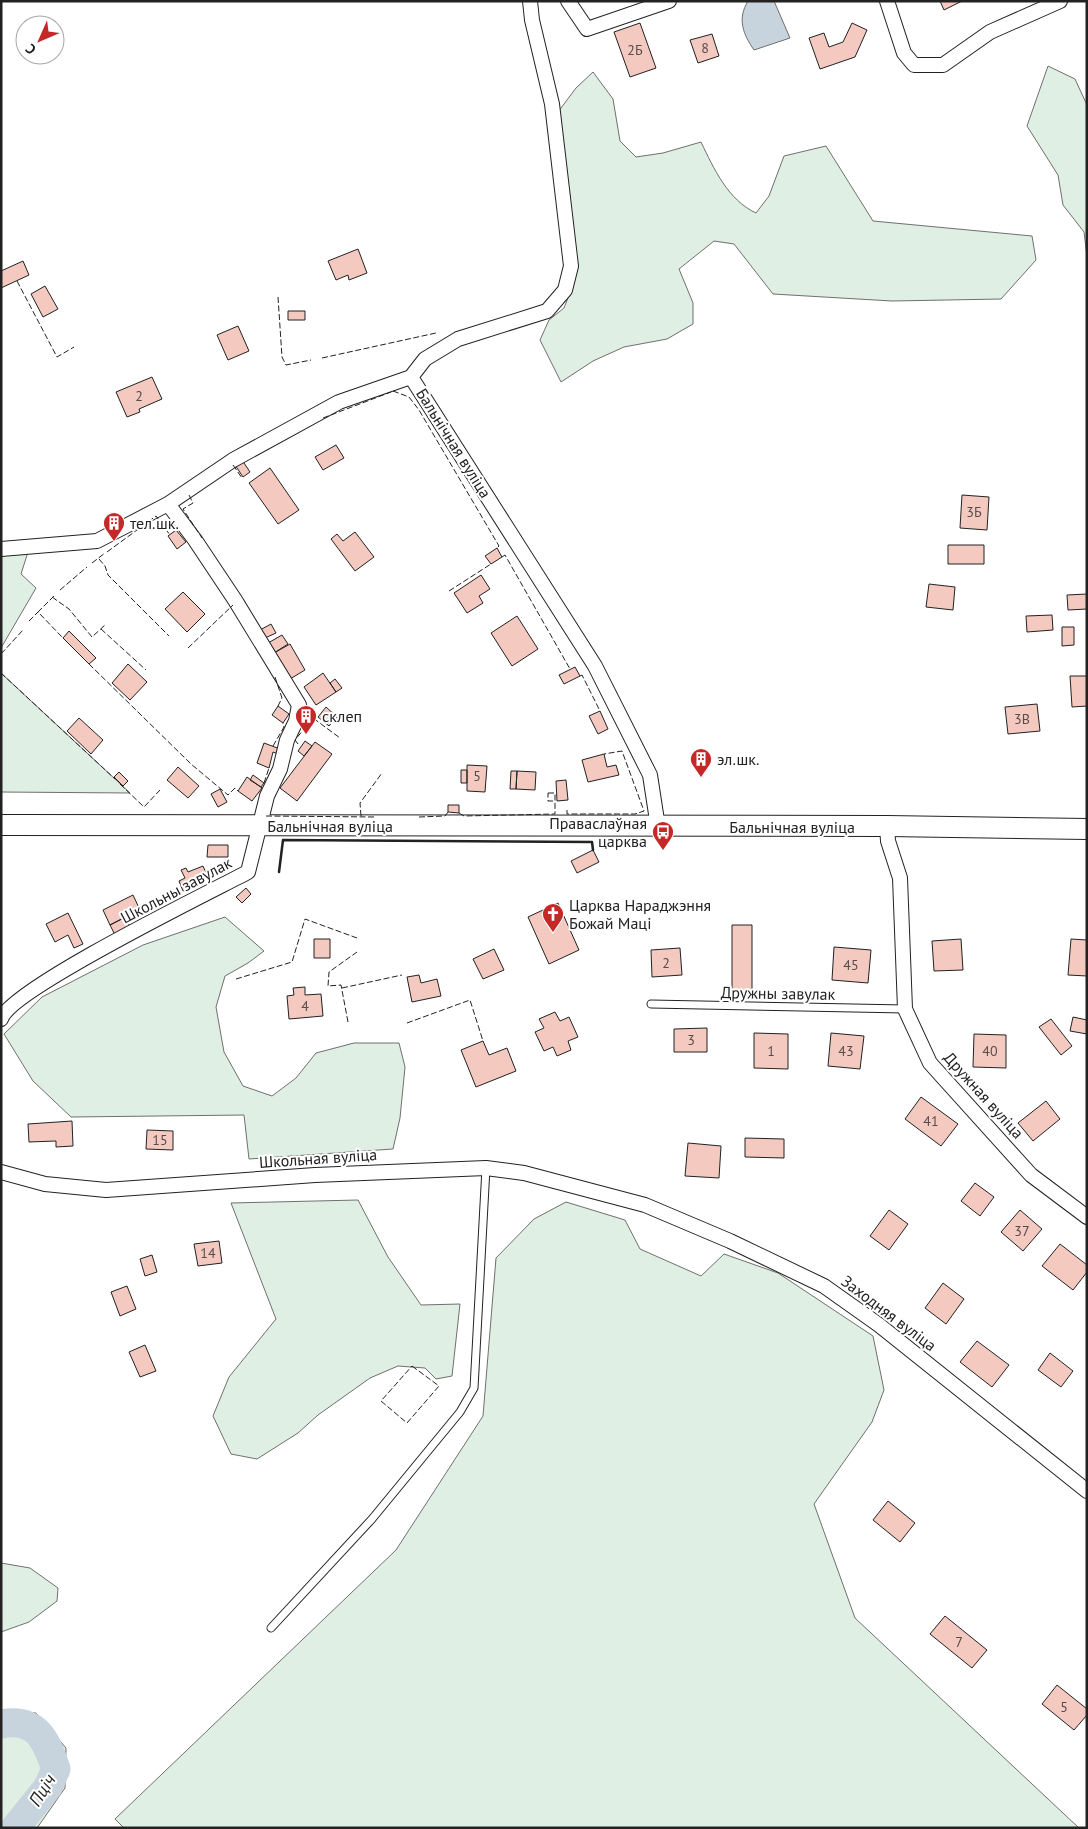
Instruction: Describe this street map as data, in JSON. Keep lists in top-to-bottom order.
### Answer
{
  "streets": {
    "street": [
      "Бальнічная вуліца",
      "Школьны завулак",
      "Дружная вуліца",
      "Школьная вуліца",
      "Заходняя вуліца"
    ],
    "lane": ["Дружны завулак"]
  },
  "crossings": [
    ["Бальнічная вуліца", "Школьны завулак"],
    ["Бальнічная вуліца", "Дружная вуліца"],
    ["Дружны завулак", "Дружная вуліца"],
    ["Школьная вуліца", "Заходняя вуліца"]
  ],
  "water": ["Пціч"],
  "places": {
    "building": ["тел.шк.", "склеп", "эл.шк."],
    "bus stop": ["Праваслаўная царква"],
    "church": ["Царква Нараджэння Божай Маці"]
  },
  "house_numbers": [
    "8",
    "2Б",
    "2",
    "3Б",
    "3В",
    "5",
    "2",
    "45",
    "4",
    "3",
    "1",
    "43",
    "40",
    "41",
    "15",
    "37",
    "14",
    "7",
    "5"
  ],
  "north": "bottom left"
}
